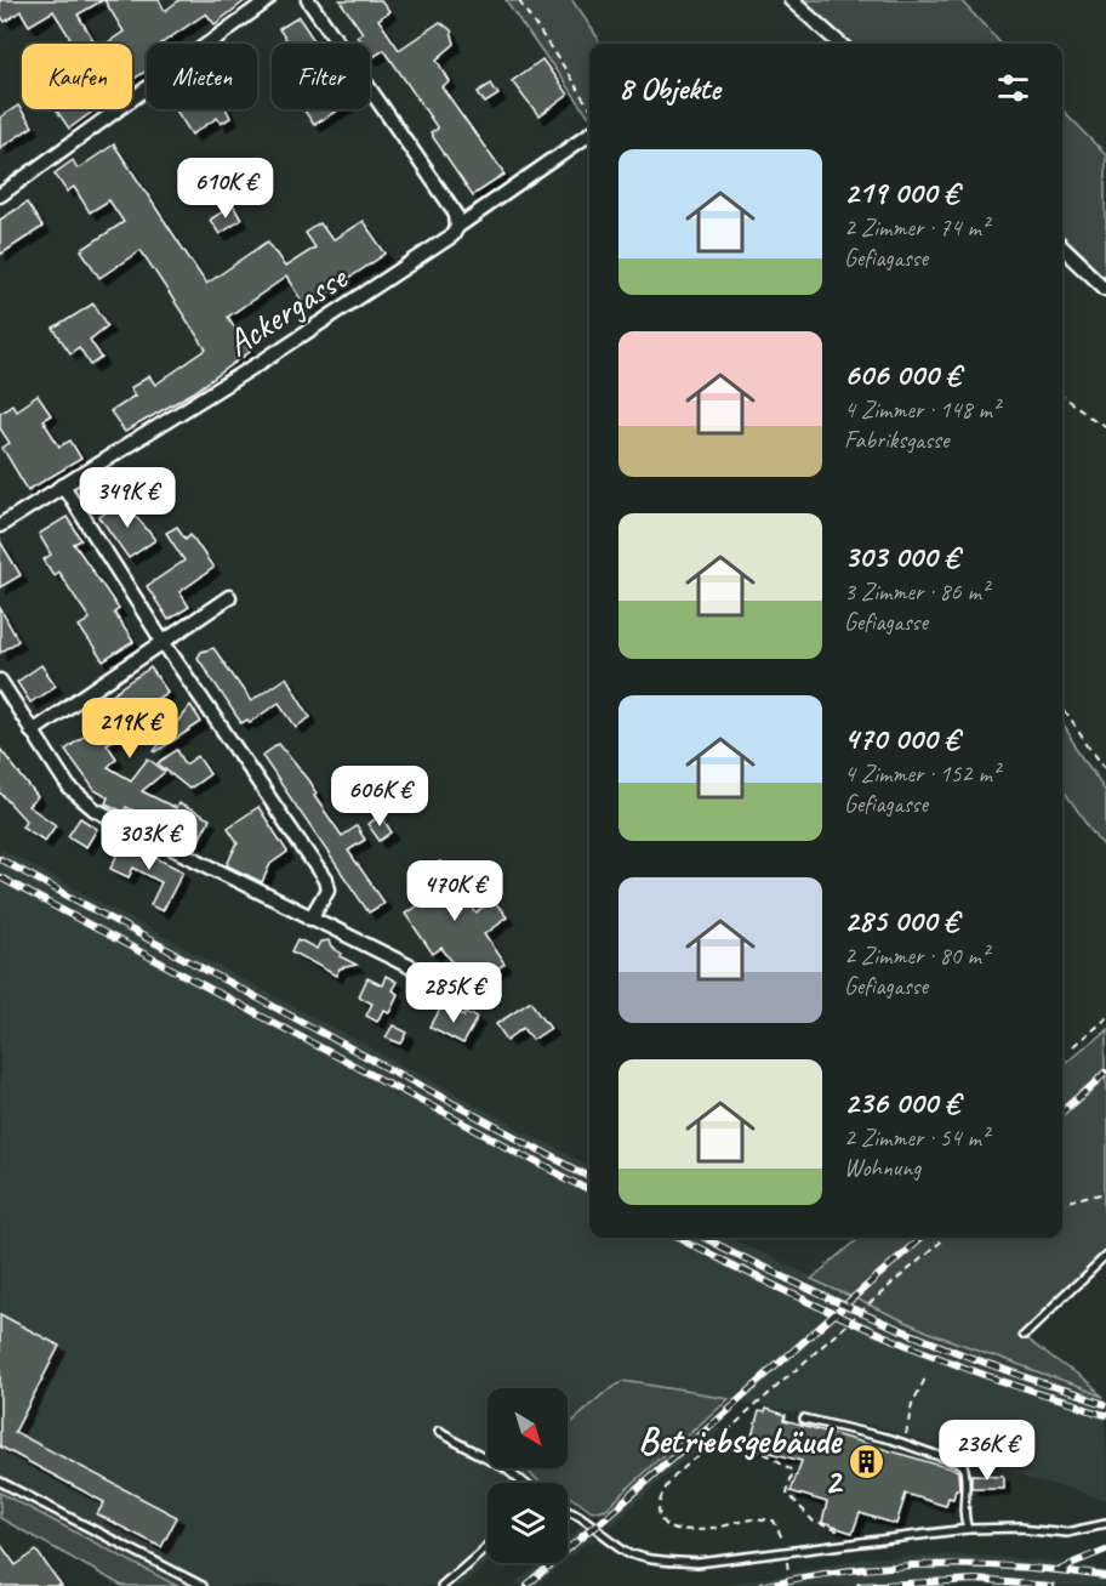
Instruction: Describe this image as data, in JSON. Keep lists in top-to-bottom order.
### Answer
{
  "streets": {
    "street": ["Ackergasse"]
  },
  "places": {
    "building": ["Betriebsgebäude 2"]
  },
  "north": "bottom right",
  "page": {
    "chip": ["Kaufen", "Mieten", "Filter"],
    "heading": "8 Objekte",
    "list": [
      {
        "name": "219 000 €",
        "note": "2 Zimmer · 74 m² · Gefiagasse"
      },
      {
        "name": "606 000 €",
        "note": "4 Zimmer · 148 m² · Fabriksgasse"
      },
      {
        "name": "303 000 €",
        "note": "3 Zimmer · 86 m² · Gefiagasse"
      },
      {
        "name": "470 000 €",
        "note": "4 Zimmer · 152 m² · Gefiagasse"
      },
      {
        "name": "285 000 €",
        "note": "2 Zimmer · 80 m² · Gefiagasse"
      },
      {
        "name": "236 000 €",
        "note": "2 Zimmer · 54 m² · Wohnung"
      }
    ],
    "price": [
      "610K €",
      "349K €",
      "219K €",
      "606K €",
      "303K €",
      "470K €",
      "285K €",
      "236K €"
    ]
  }
}
